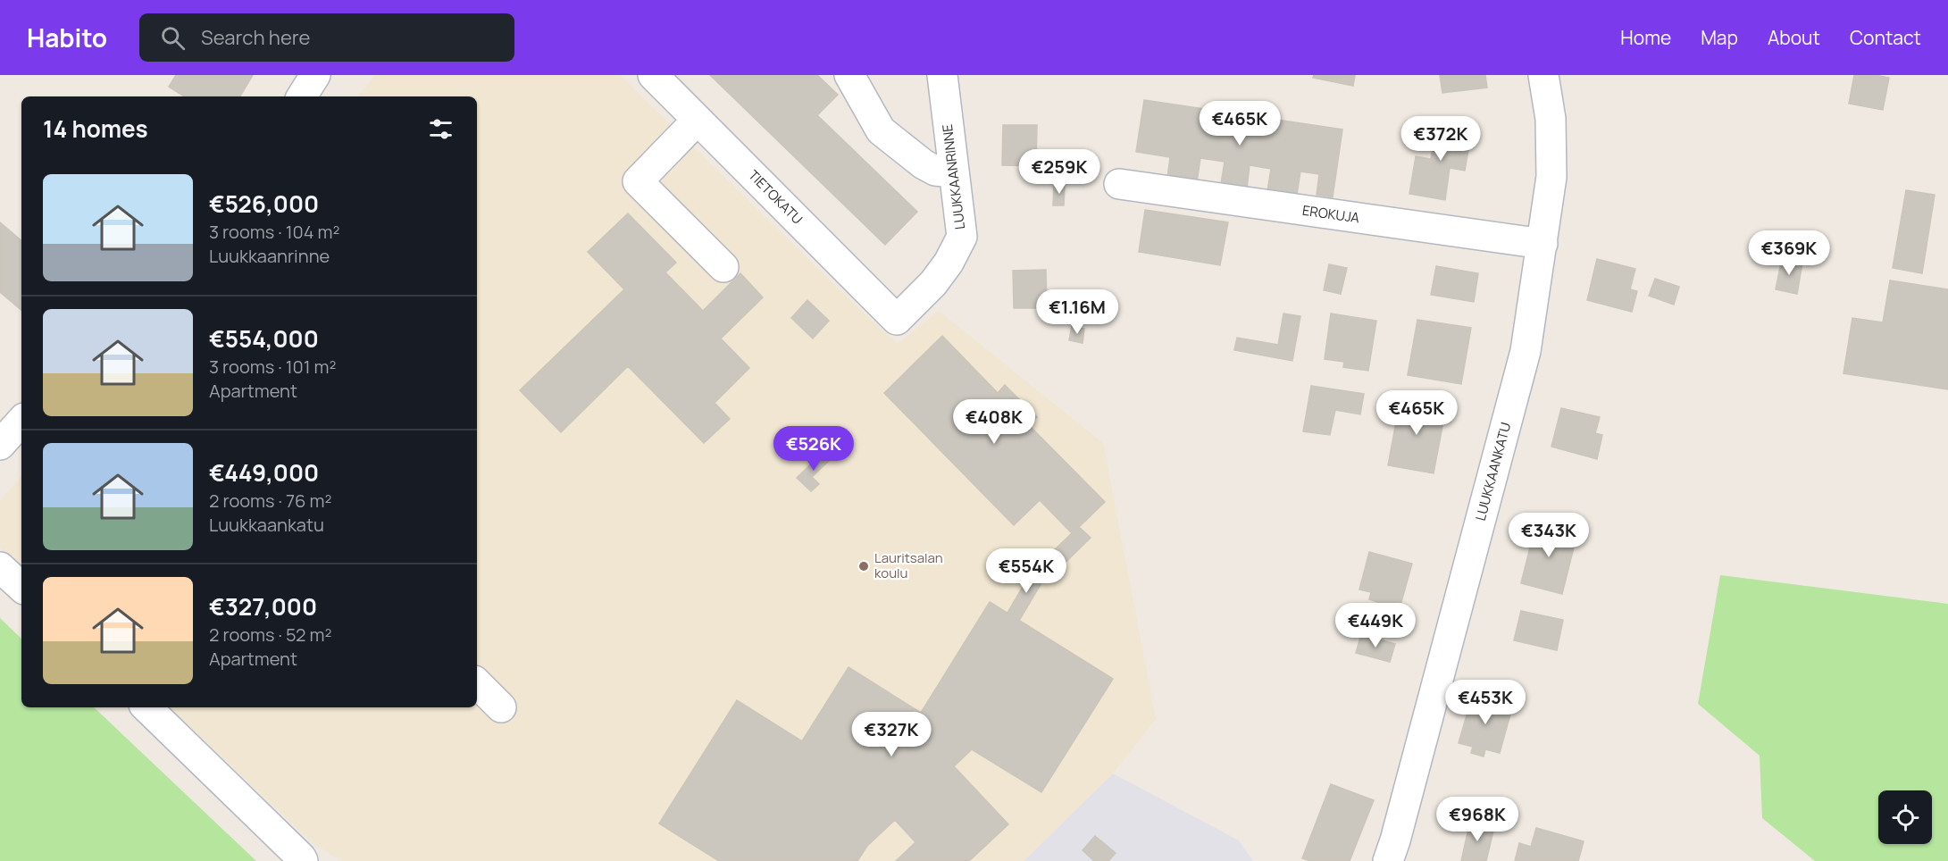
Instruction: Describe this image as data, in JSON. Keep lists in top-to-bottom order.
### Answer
{
  "streets": {
    "street": [
      "LUUKKAANRINNE",
      "TIETOKATU",
      "EROKUJA",
      "LUUKKAANKATU"
    ]
  },
  "crossings": [
    ["LUUKKAANRINNE", "TIETOKATU"],
    ["EROKUJA", "LUUKKAANKATU"]
  ],
  "places": ["Lauritsalan koulu"],
  "page": {
    "header": "Habito",
    "search": "Search here",
    "nav": [
      "Home",
      "Map",
      "About",
      "Contact"
    ],
    "heading": "14 homes",
    "price": [
      "€465K",
      "€372K",
      "€259K",
      "€369K",
      "€1.16M",
      "€465K",
      "€408K",
      "€526K",
      "€343K",
      "€554K",
      "€449K",
      "€453K",
      "€327K",
      "€968K"
    ],
    "list": [
      {
        "name": "€526,000",
        "note": "3 rooms · 104 m² · Luukkaanrinne"
      },
      {
        "name": "€554,000",
        "note": "3 rooms · 101 m² · Apartment"
      },
      {
        "name": "€449,000",
        "note": "2 rooms · 76 m² · Luukkaankatu"
      },
      {
        "name": "€327,000",
        "note": "2 rooms · 52 m² · Apartment"
      }
    ]
  }
}
